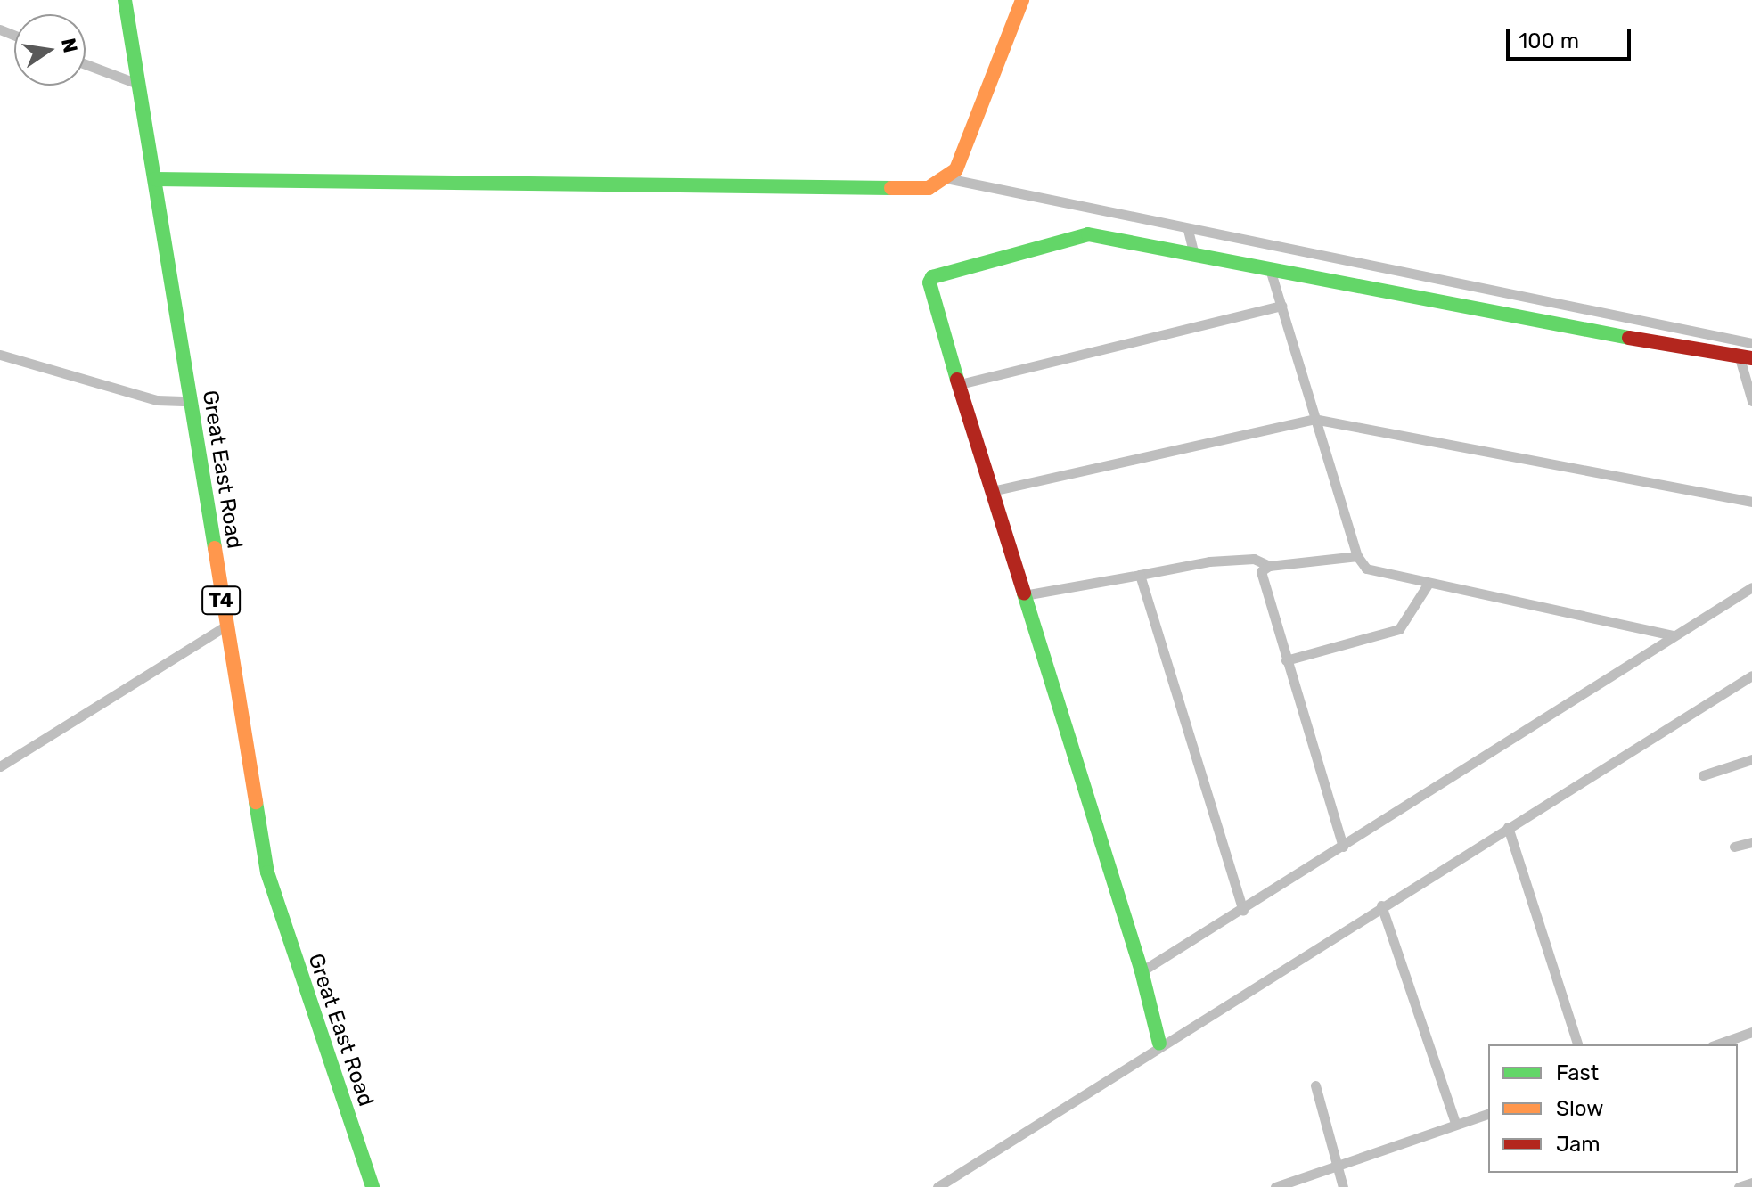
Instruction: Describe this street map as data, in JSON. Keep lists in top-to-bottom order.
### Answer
{
  "streets": {
    "main road": ["Great East Road", "T4"]
  },
  "legend": ["Fast", "Slow", "Jam"],
  "scale_bar": "100 m",
  "north": "right"
}
